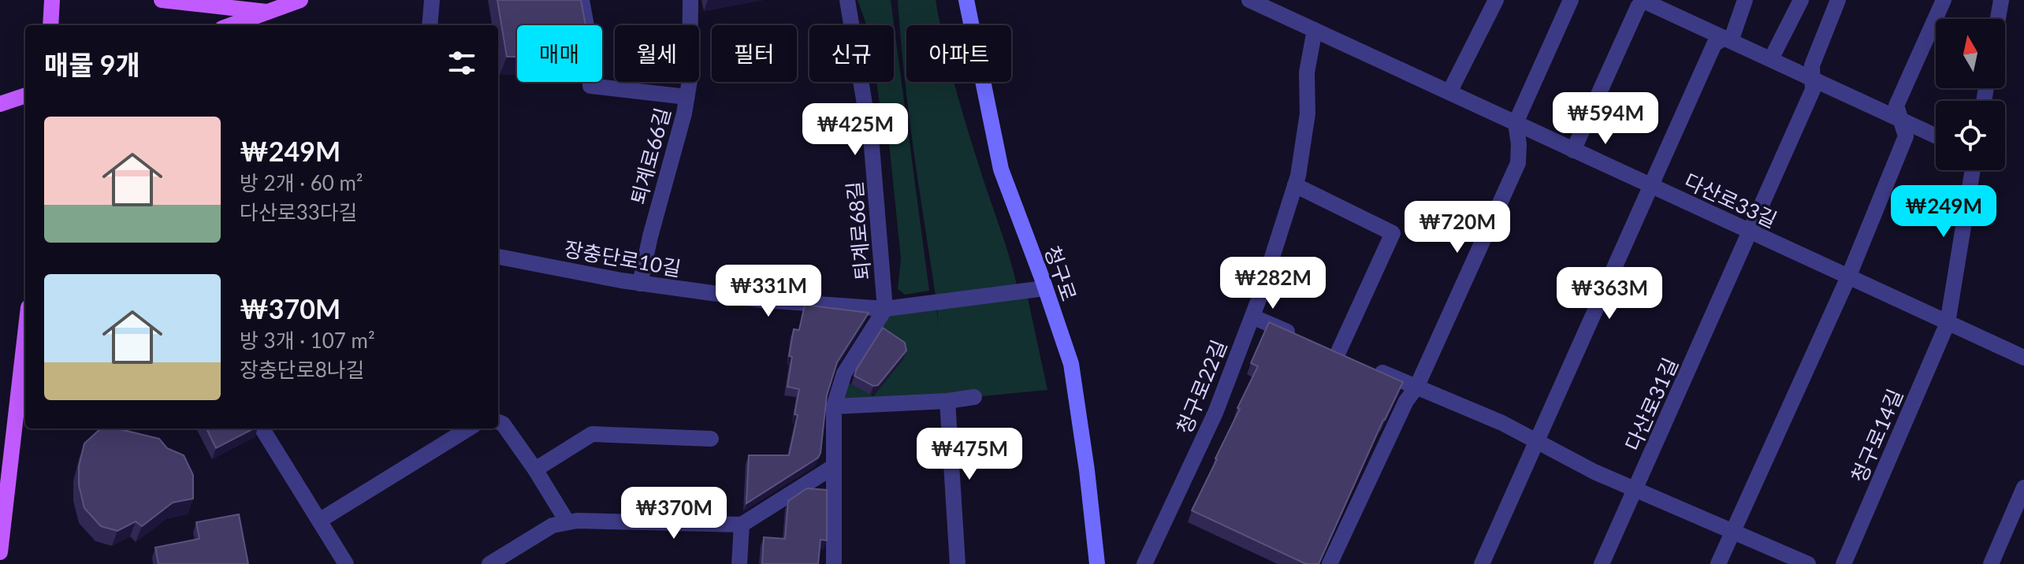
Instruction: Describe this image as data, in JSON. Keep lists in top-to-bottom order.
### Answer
{
  "streets": {
    "street": [
      "퇴계로66길",
      "다산로33길",
      "퇴계로68길",
      "장충단로10길",
      "청구로",
      "청구로22길",
      "다산로31길",
      "청구로14길"
    ]
  },
  "crossings": [
    ["퇴계로66길", "장충단로10길"],
    ["다산로33길", "청구로22길"],
    ["다산로33길", "다산로31길"],
    ["다산로33길", "청구로14길"],
    ["퇴계로68길", "장충단로10길"],
    ["장충단로10길", "청구로"]
  ],
  "north": "top",
  "page": {
    "chip": [
      "매매",
      "월세",
      "필터",
      "신규",
      "아파트"
    ],
    "heading": "매물 9개",
    "price": [
      "₩594M",
      "₩425M",
      "₩249M",
      "₩720M",
      "₩282M",
      "₩331M",
      "₩363M",
      "₩475M",
      "₩370M"
    ],
    "list": [
      {
        "name": "₩249M",
        "note": "방 2개 · 60 m² · 다산로33다길"
      },
      {
        "name": "₩370M",
        "note": "방 3개 · 107 m² · 장충단로8나길"
      }
    ]
  }
}
